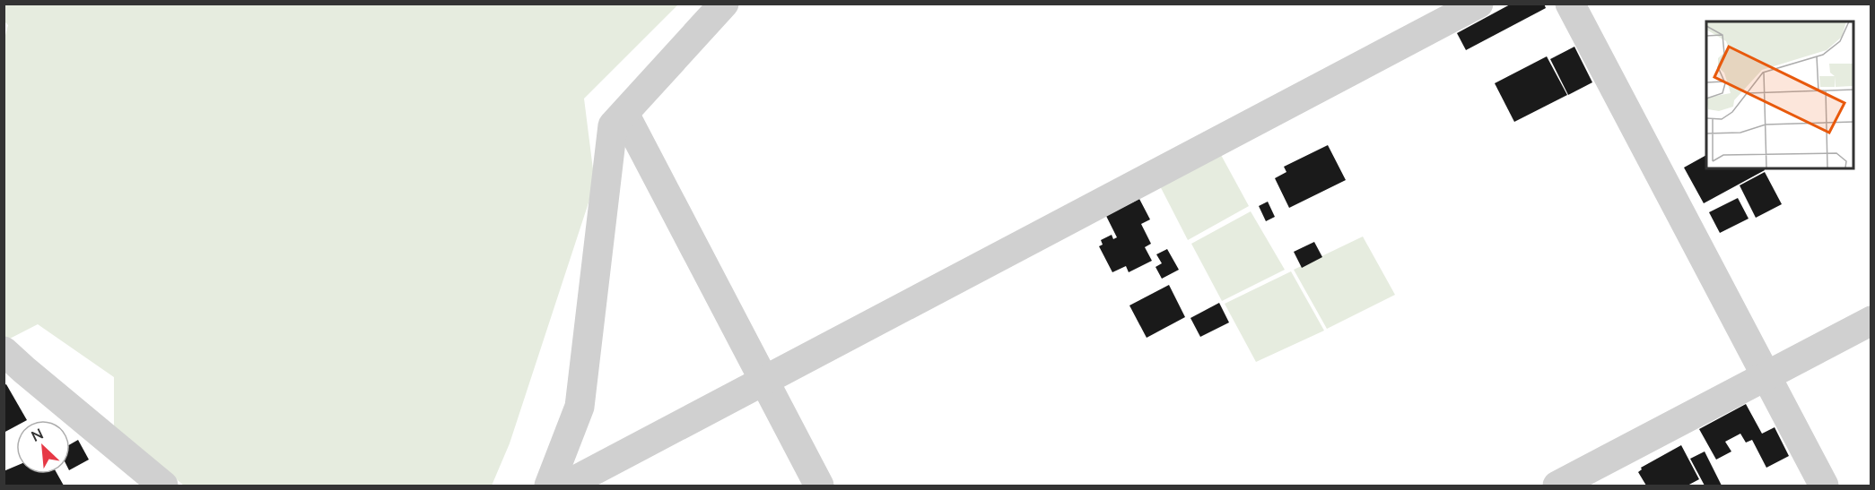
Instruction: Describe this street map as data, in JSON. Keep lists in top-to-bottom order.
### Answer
{
  "north": "top left"
}
